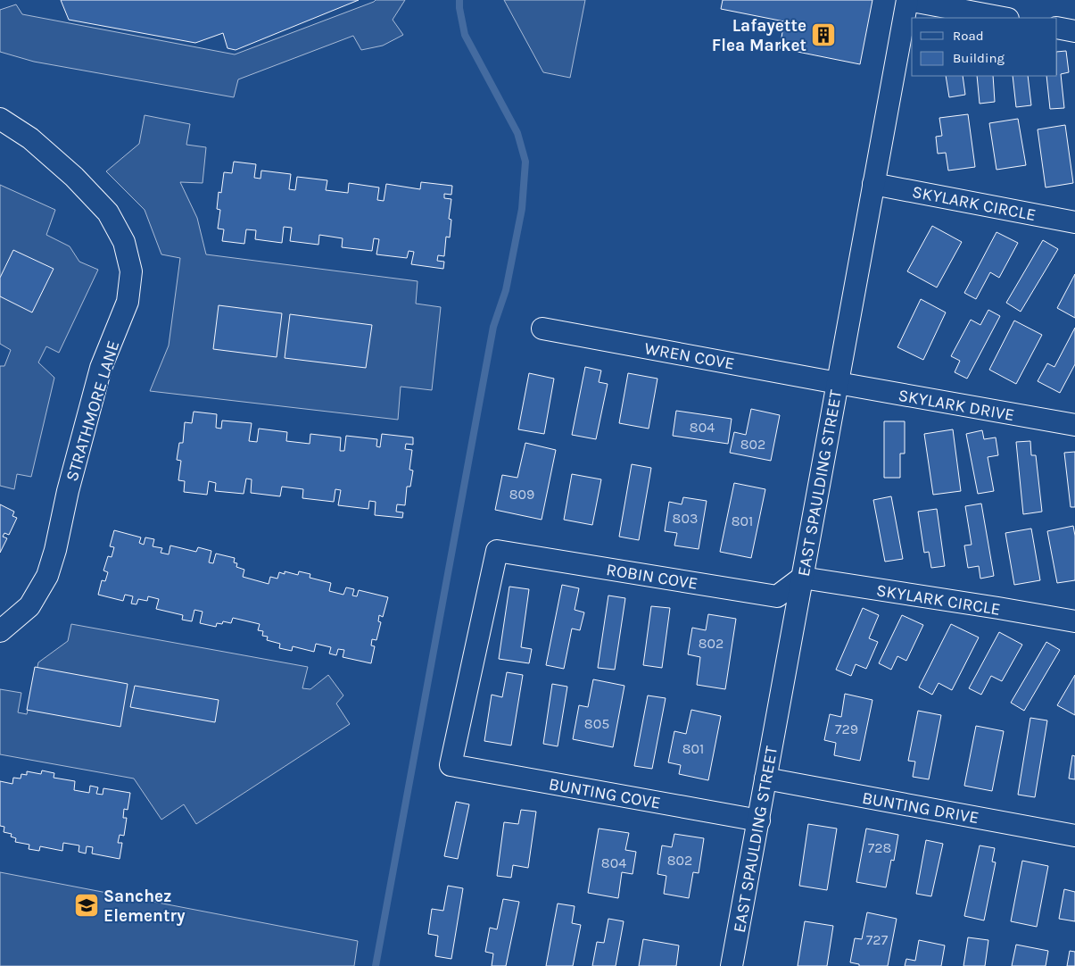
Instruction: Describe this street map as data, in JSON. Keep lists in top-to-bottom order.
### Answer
{
  "streets": {
    "street": [
      "SKYLARK CIRCLE",
      "WREN COVE",
      "SKYLARK DRIVE",
      "STRATHMORE LANE",
      "EAST SPAULDING STREET",
      "ROBIN COVE",
      "BUNTING COVE",
      "BUNTING DRIVE"
    ]
  },
  "crossings": [
    ["SKYLARK CIRCLE", "EAST SPAULDING STREET"],
    ["SKYLARK CIRCLE", "ROBIN COVE"],
    ["WREN COVE", "SKYLARK DRIVE"],
    ["WREN COVE", "EAST SPAULDING STREET"],
    ["SKYLARK DRIVE", "EAST SPAULDING STREET"],
    ["EAST SPAULDING STREET", "ROBIN COVE"],
    ["EAST SPAULDING STREET", "BUNTING COVE"],
    ["EAST SPAULDING STREET", "BUNTING DRIVE"],
    ["ROBIN COVE", "BUNTING COVE"]
  ],
  "places": {
    "building": ["Lafayette Flea Market"],
    "school or university": ["Sanchez Elementry"]
  },
  "house_numbers": [
    "804",
    "802",
    "809",
    "803",
    "801",
    "802",
    "805",
    "729",
    "801",
    "728",
    "802",
    "804",
    "727"
  ],
  "legend": ["Road", "Building"]
}
